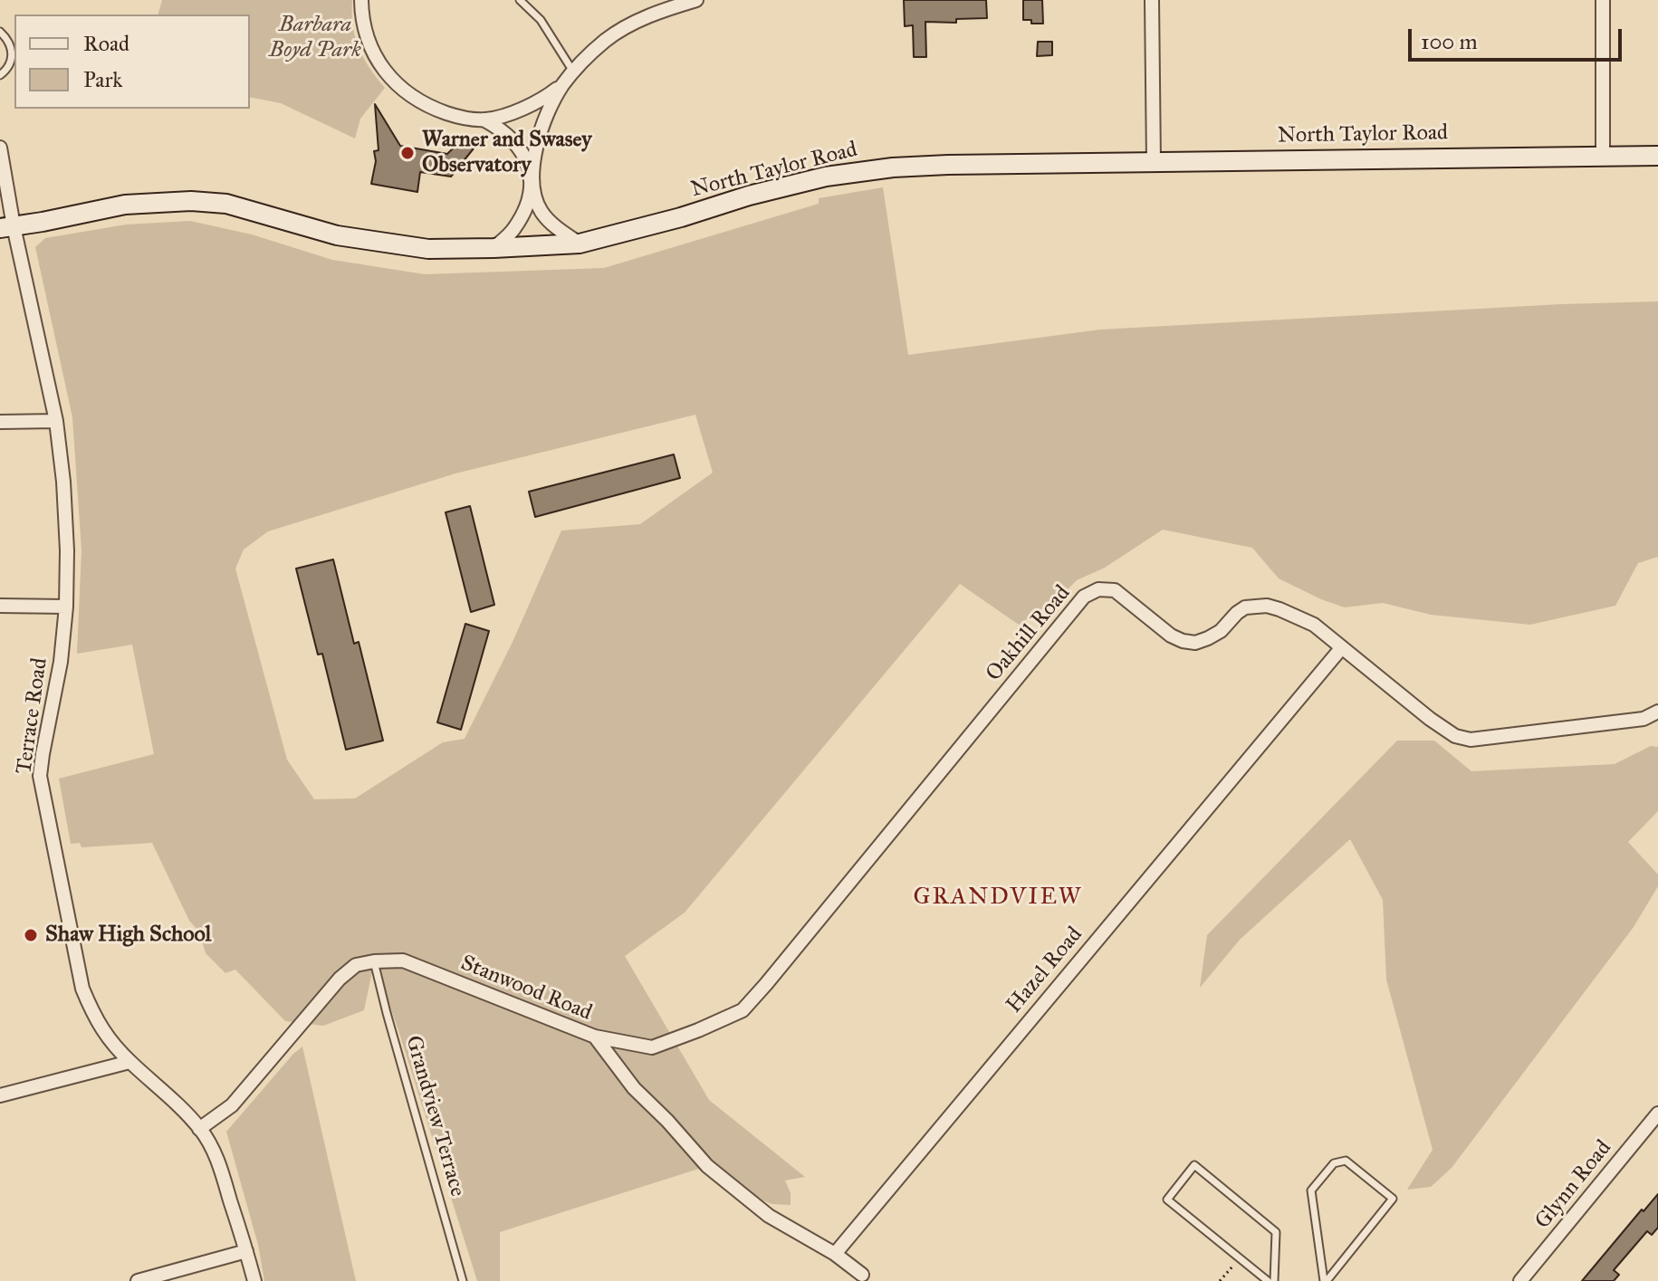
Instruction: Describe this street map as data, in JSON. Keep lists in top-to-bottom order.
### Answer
{
  "streets": {
    "street": [
      "North Taylor Road",
      "Oakhill Road",
      "Terrace Road",
      "Hazel Road",
      "Stanwood Road",
      "Glynn Road"
    ],
    "lane": ["Grandview Terrace"]
  },
  "crossings": [
    ["North Taylor Road", "Terrace Road"],
    ["Oakhill Road", "Hazel Road"],
    ["Oakhill Road", "Stanwood Road"],
    ["Terrace Road", "Stanwood Road"],
    ["Hazel Road", "Stanwood Road"],
    ["Stanwood Road", "Grandview Terrace"]
  ],
  "districts": ["GRANDVIEW"],
  "parks": ["Barbara Boyd Park"],
  "places": ["Warner and Swasey Observatory", "Shaw High School"],
  "legend": ["Road", "Park"],
  "scale_bar": "100 m"
}
